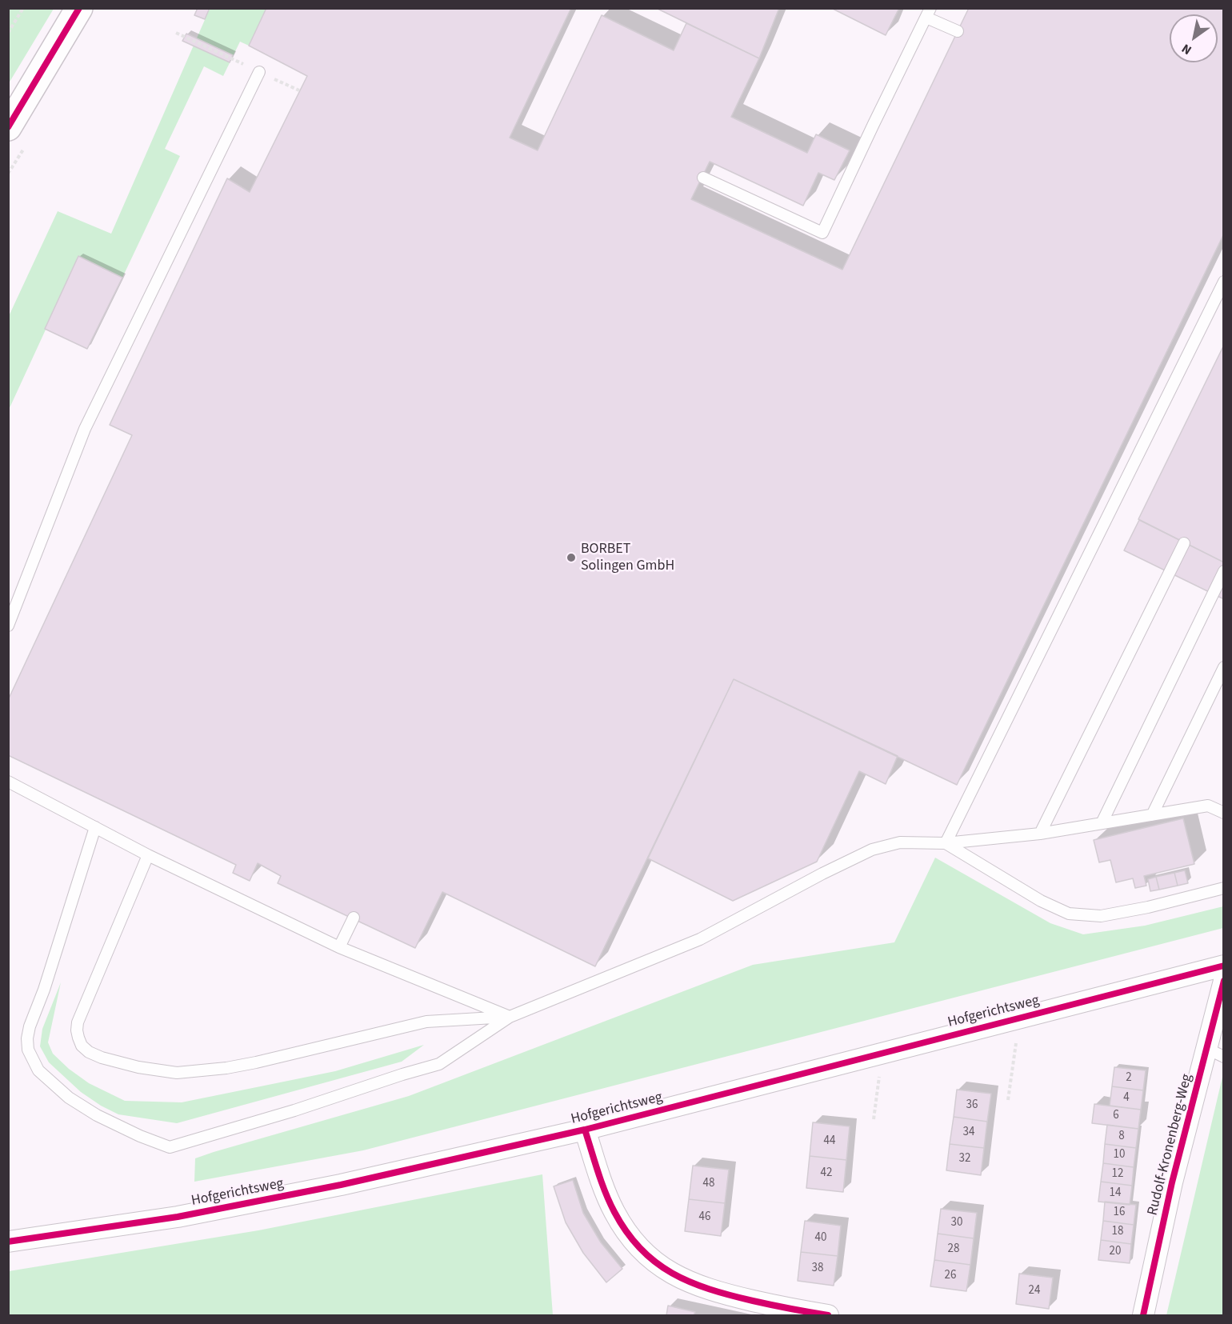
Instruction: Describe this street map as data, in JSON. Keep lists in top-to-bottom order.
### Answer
{
  "streets": {
    "street": ["Hofgerichtsweg", "Rudolf-Kronenberg-Weg"]
  },
  "places": ["BORBET Solingen GmbH"],
  "house_numbers": [
    "2",
    "4",
    "36",
    "6",
    "34",
    "8",
    "44",
    "10",
    "32",
    "42",
    "12",
    "48",
    "14",
    "16",
    "46",
    "30",
    "18",
    "40",
    "28",
    "20",
    "38",
    "26",
    "24"
  ],
  "north": "bottom left"
}
